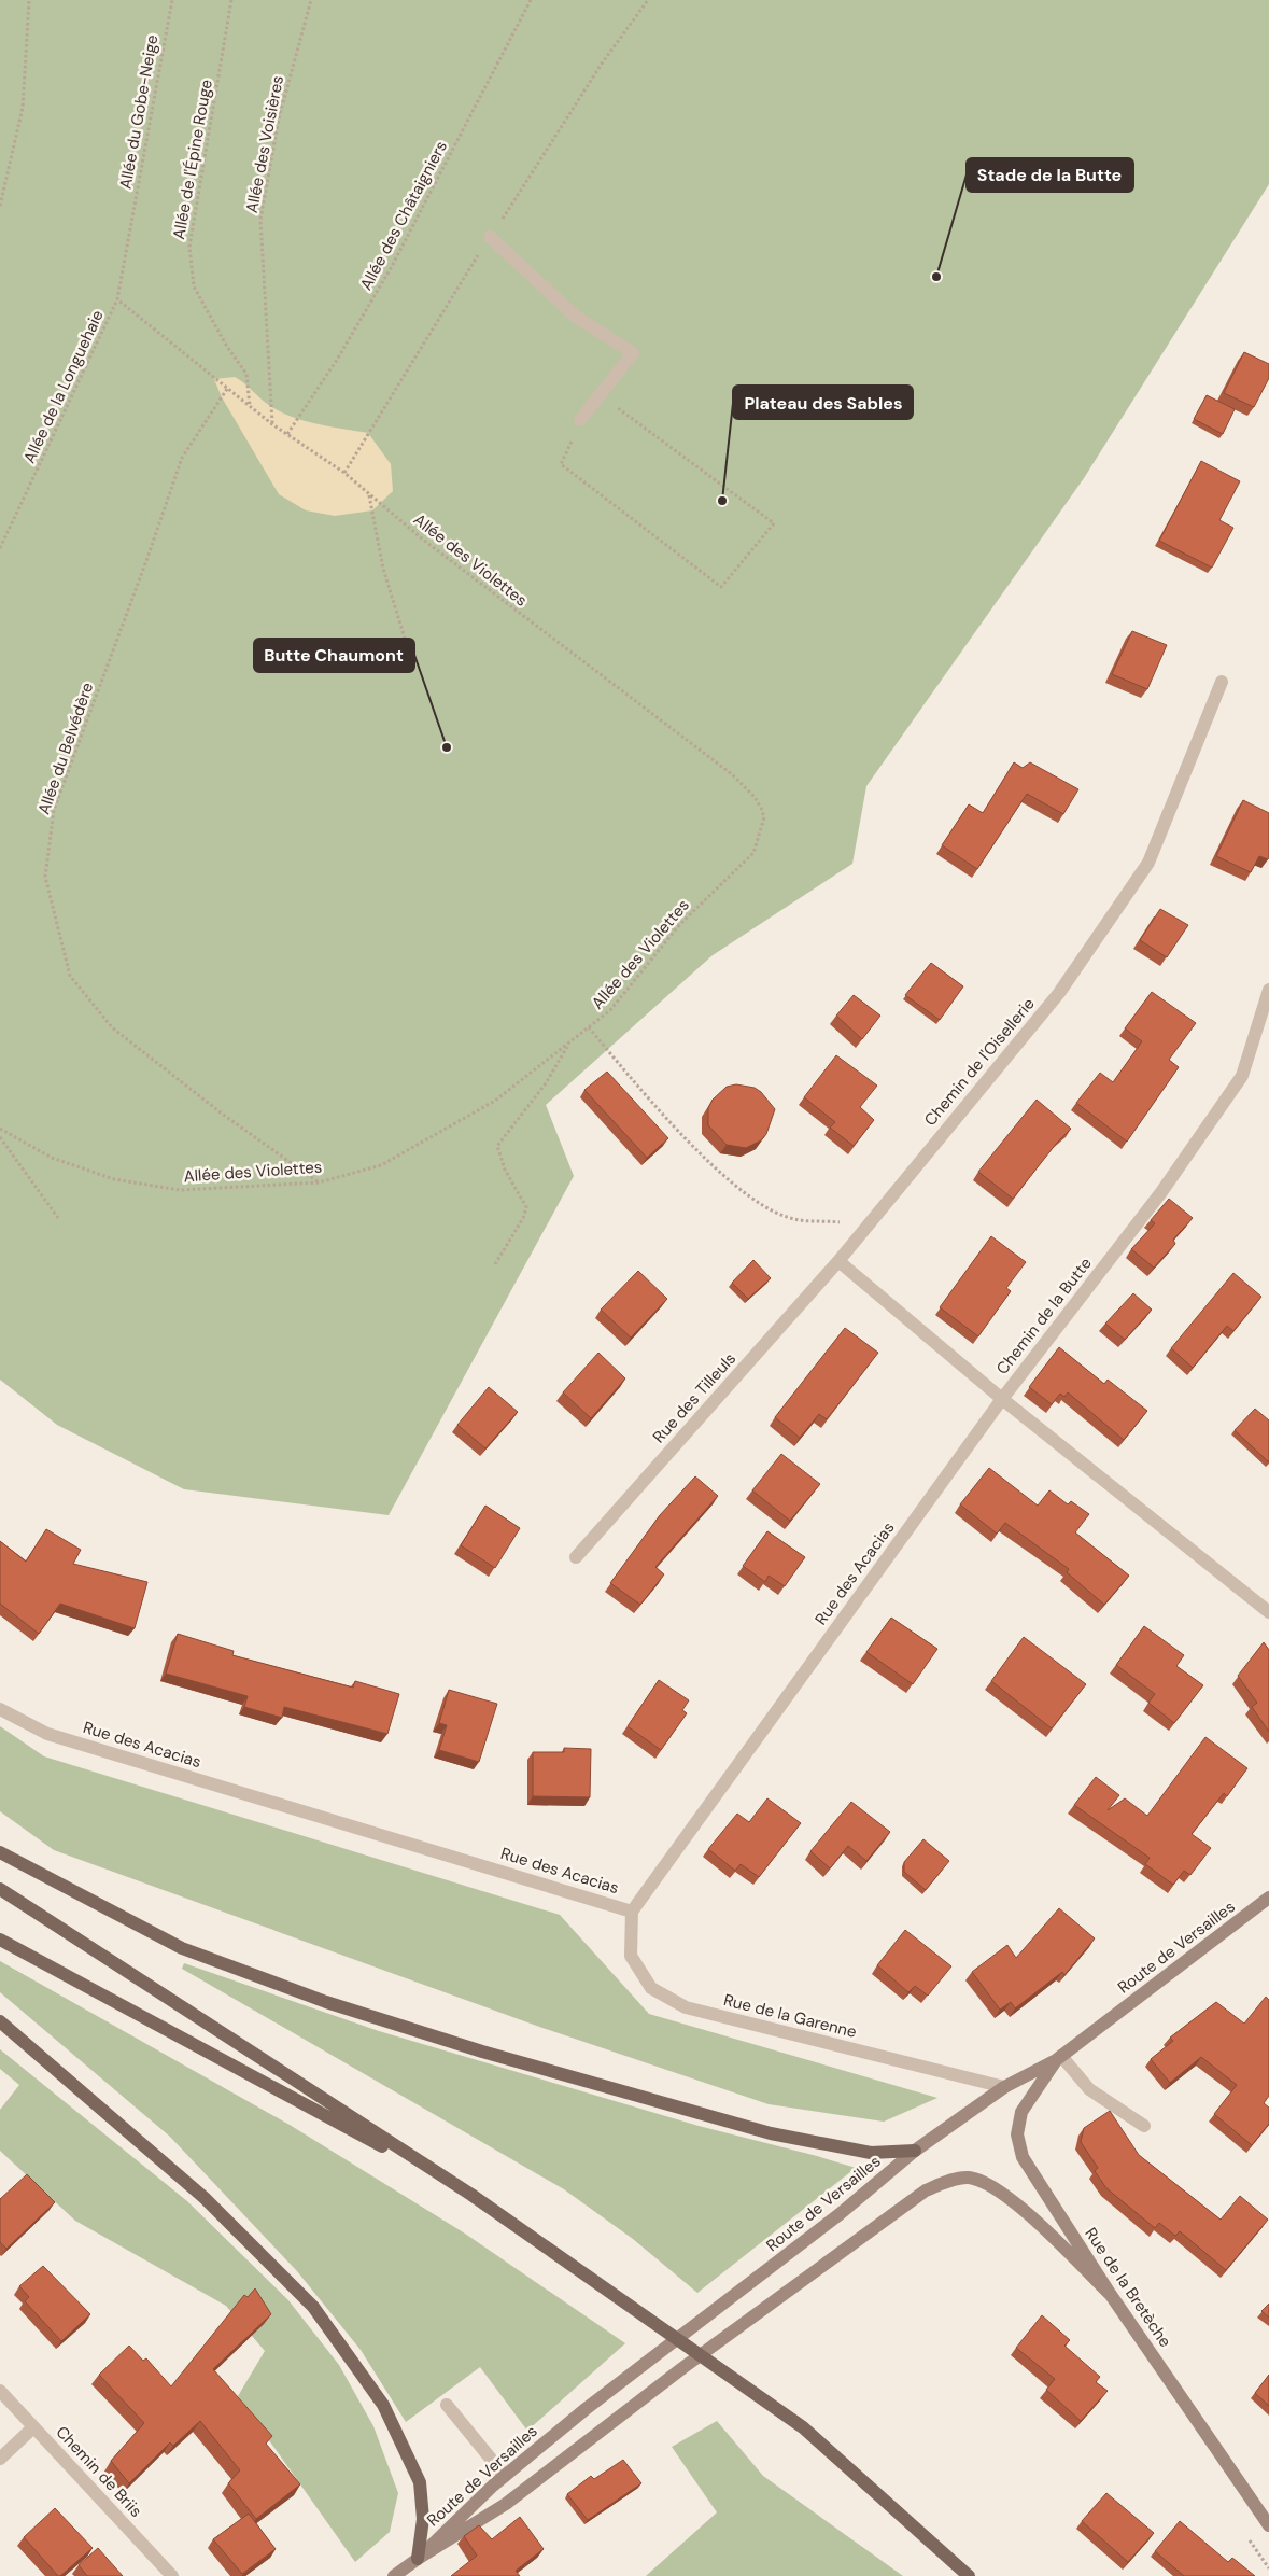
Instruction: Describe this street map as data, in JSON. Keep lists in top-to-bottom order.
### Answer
{
  "streets": {
    "main road": ["Route de Versailles", "Rue de la Bretèche"],
    "street": [
      "Chemin de l'Oisellerie",
      "Chemin de la Butte",
      "Rue des Tilleuls",
      "Rue des Acacias",
      "Rue de la Garenne",
      "Chemin de Briis"
    ],
    "path": [
      "Allée du Gobe-Neige",
      "Allée des Voisières",
      "Allée de l'Épine Rouge",
      "Allée des Châtaigniers",
      "Allée de la Longuehaie",
      "Allée des Violettes",
      "Allée du Belvédère"
    ]
  },
  "crossings": [
    ["Allée du Gobe-Neige", "Allée de la Longuehaie"],
    ["Allée des Voisières", "Allée des Violettes"],
    ["Allée de l'Épine Rouge", "Allée des Violettes"],
    ["Allée des Châtaigniers", "Allée des Violettes"],
    ["Allée de la Longuehaie", "Allée des Violettes"],
    ["Allée des Violettes", "Allée du Belvédère"],
    ["Chemin de l'Oisellerie", "Rue des Tilleuls"],
    ["Chemin de la Butte", "Rue des Acacias"],
    ["Rue des Acacias", "Rue de la Garenne"],
    ["Route de Versailles", "Rue de la Garenne"],
    ["Route de Versailles", "Rue de la Bretèche"]
  ],
  "places": ["Stade de la Butte", "Plateau des Sables", "Butte Chaumont"]
}
